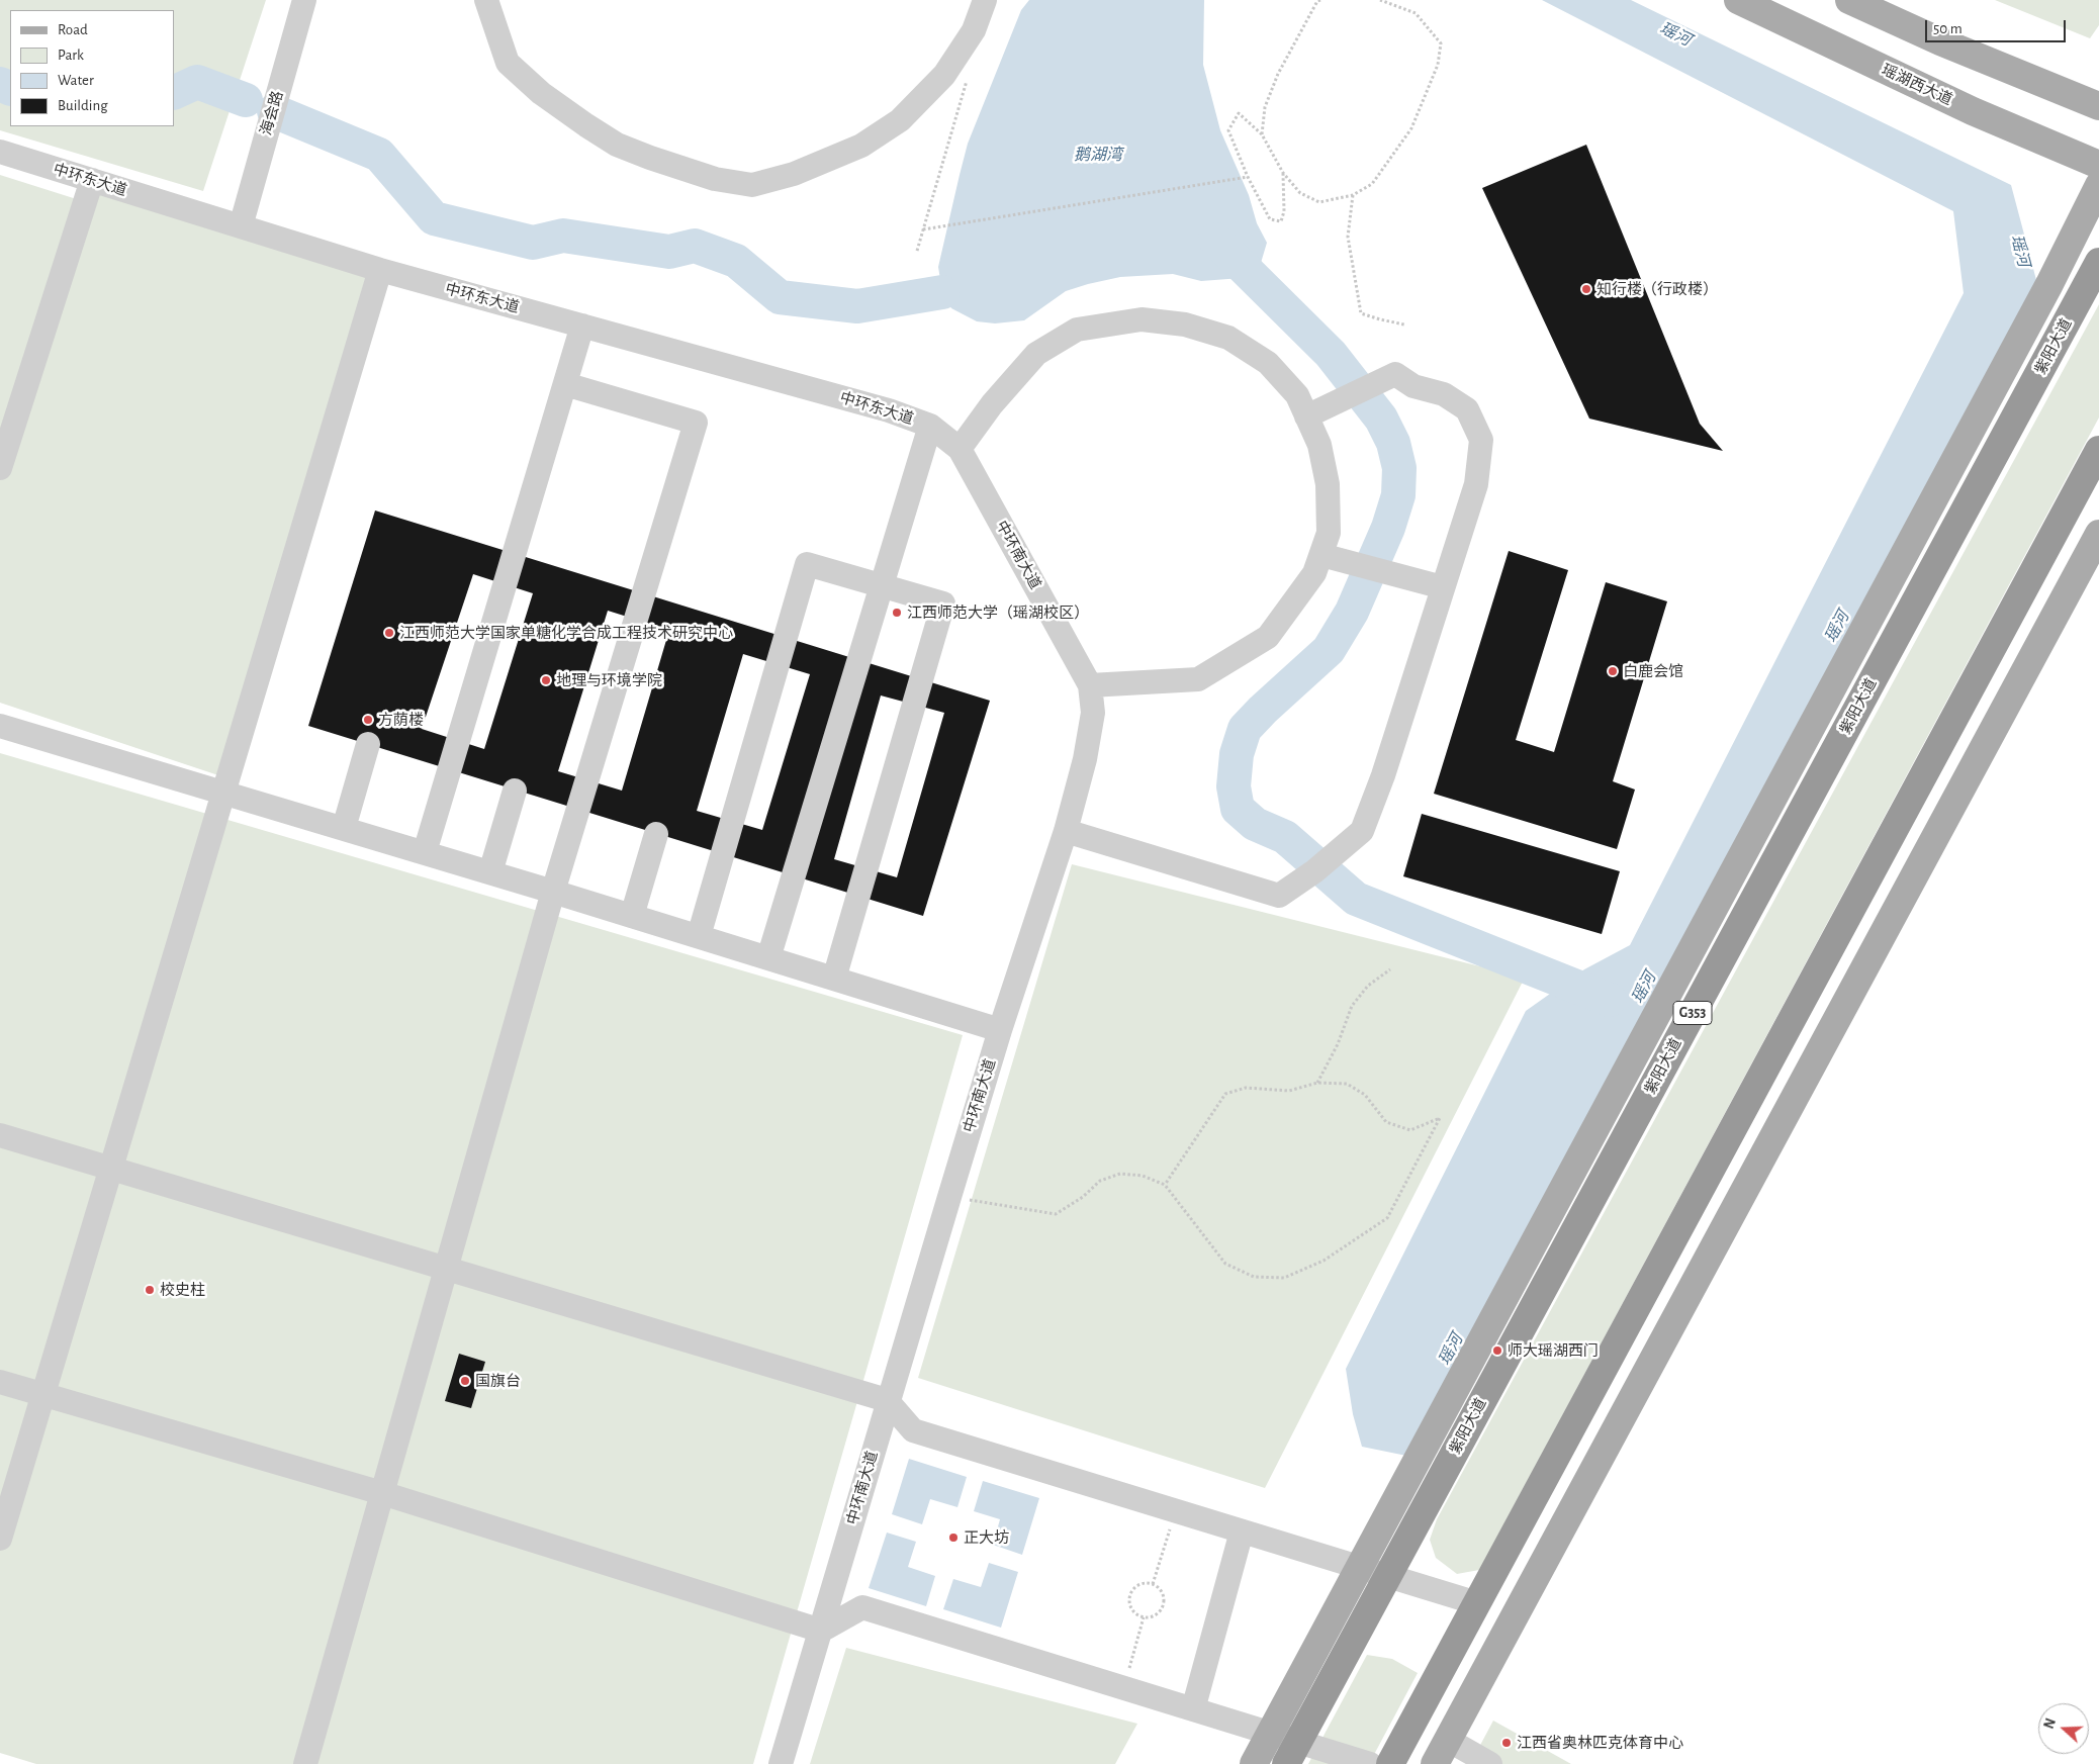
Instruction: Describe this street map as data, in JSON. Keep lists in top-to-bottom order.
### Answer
{
  "streets": {
    "highway": ["紫阳大道", "G353"],
    "main road": ["瑶湖西大道"],
    "street": ["海会路", "中环东大道", "中环南大道"]
  },
  "crossings": [
    ["海会路", "中环东大道"],
    ["中环东大道", "中环南大道"]
  ],
  "water": ["瑶河", "鹅湖湾"],
  "places": [
    "知行楼（行政楼）",
    "江西师范大学（瑶湖校区）",
    "江西师范大学国家单糖化学合成工程技术研究中心",
    "白鹿会馆",
    "地理与环境学院",
    "方荫楼",
    "校史柱",
    "师大瑶湖西门",
    "国旗台",
    "正大坊",
    "江西省奥林匹克体育中心"
  ],
  "legend": [
    "Road",
    "Park",
    "Water",
    "Building"
  ],
  "scale_bar": "50 m",
  "north": "left"
}
